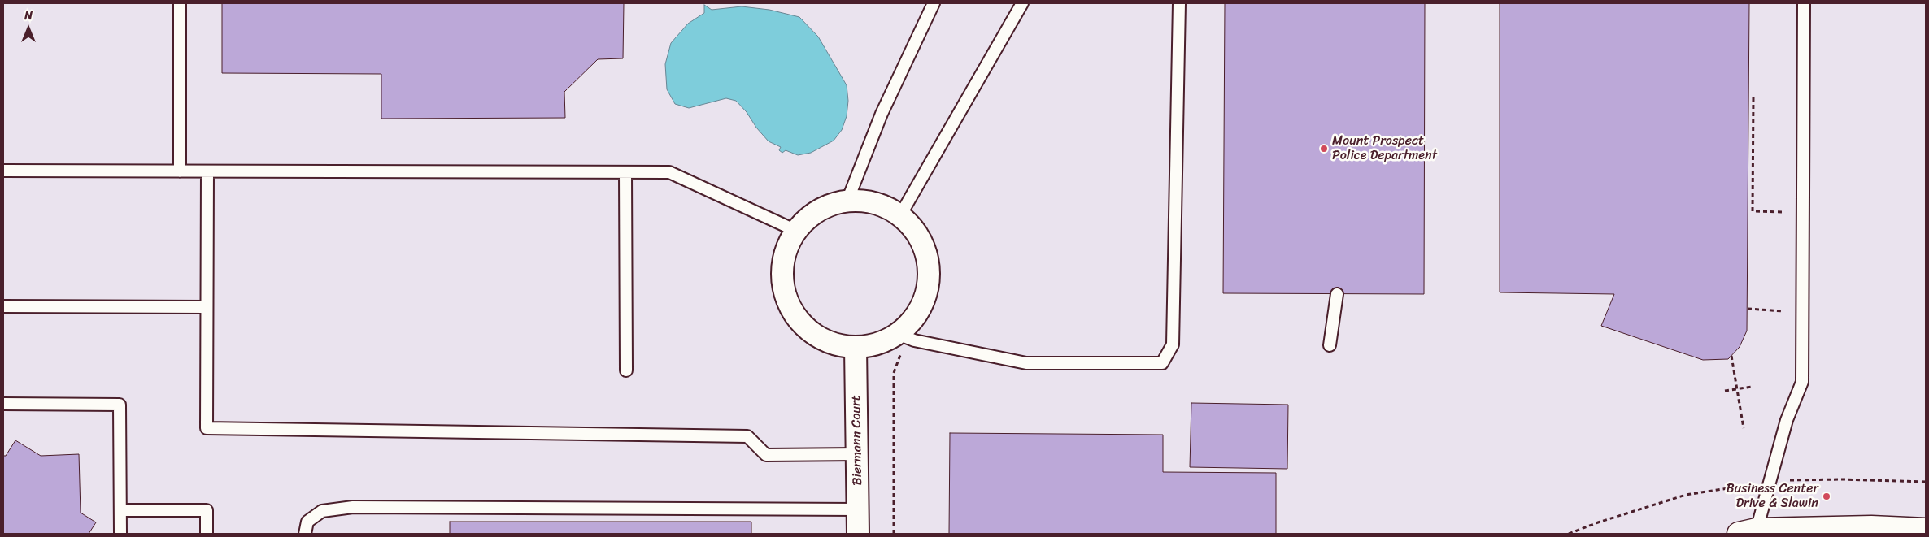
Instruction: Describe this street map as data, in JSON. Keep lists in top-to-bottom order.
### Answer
{
  "streets": {
    "street": ["Biermann Court"]
  },
  "places": ["Mount Prospect Police Department", "Business Center Drive & Slawin"],
  "north": "top"
}
